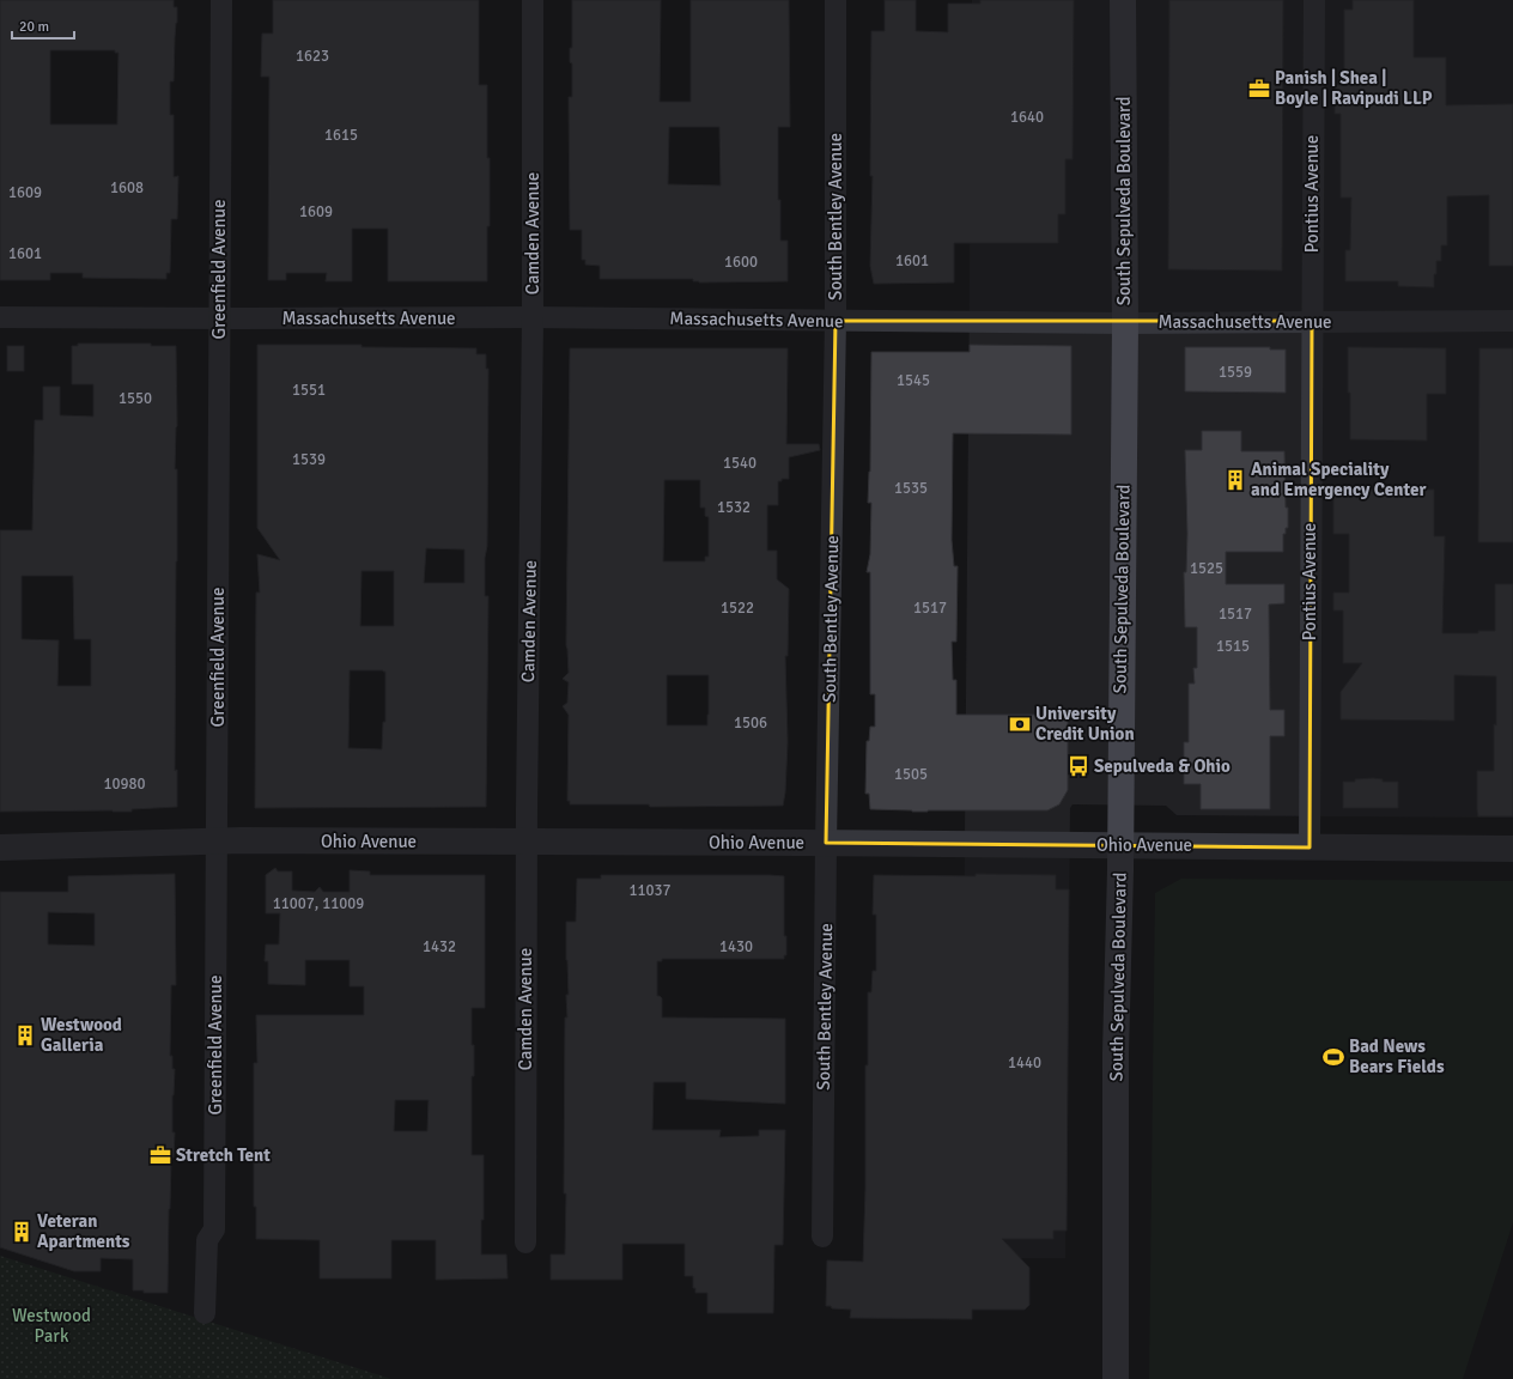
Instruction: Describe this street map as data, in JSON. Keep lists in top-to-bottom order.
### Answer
{
  "streets": {
    "main road": ["South Sepulveda Boulevard"],
    "street": [
      "Pontius Avenue",
      "South Bentley Avenue",
      "Camden Avenue",
      "Greenfield Avenue",
      "Massachusetts Avenue",
      "Ohio Avenue"
    ]
  },
  "crossings": [
    ["Pontius Avenue", "Massachusetts Avenue"],
    ["Pontius Avenue", "Ohio Avenue"],
    ["South Sepulveda Boulevard", "Massachusetts Avenue"],
    ["South Sepulveda Boulevard", "Ohio Avenue"],
    ["South Bentley Avenue", "Massachusetts Avenue"],
    ["South Bentley Avenue", "Ohio Avenue"],
    ["Camden Avenue", "Massachusetts Avenue"],
    ["Camden Avenue", "Ohio Avenue"],
    ["Greenfield Avenue", "Massachusetts Avenue"],
    ["Greenfield Avenue", "Ohio Avenue"]
  ],
  "parks": ["Westwood Park"],
  "places": {
    "office": ["Panish | Shea | Boyle | Ravipudi LLP", "Stretch Tent"],
    "building": ["Animal Speciality and Emergency Center", "Westwood Galleria", "Veteran Apartments"],
    "bank": ["University Credit Union"],
    "bus stop": ["Sepulveda & Ohio"],
    "sports": ["Bad News Bears Fields"]
  },
  "house_numbers": [
    "1623",
    "1640",
    "1615",
    "1608",
    "1609",
    "1609",
    "1601",
    "1601",
    "1600",
    "1559",
    "1545",
    "1551",
    "1550",
    "1539",
    "1540",
    "1535",
    "1532",
    "1525",
    "1522",
    "1517",
    "1517",
    "1515",
    "1506",
    "1505",
    "10980",
    "11037",
    "11007, 11009",
    "1432",
    "1430",
    "1440"
  ],
  "scale_bar": "20 m"
}
